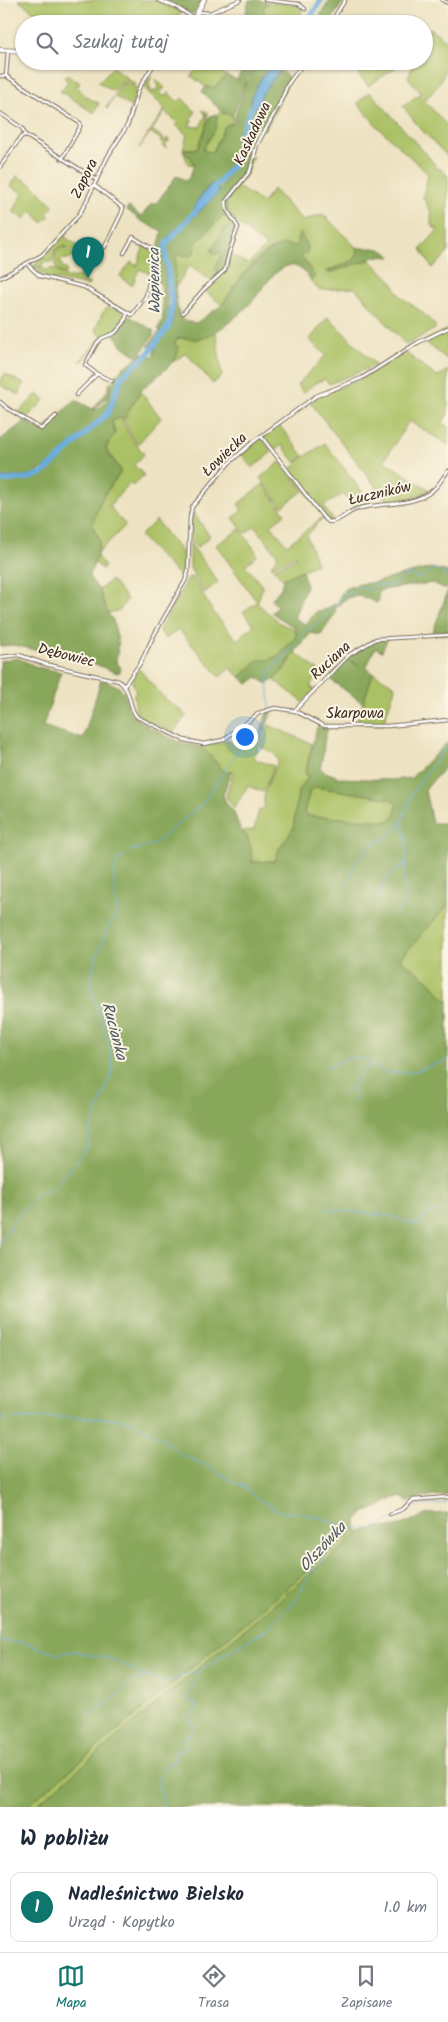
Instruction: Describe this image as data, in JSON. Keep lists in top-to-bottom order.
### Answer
{
  "streets": {
    "street": [
      "Kaskadowa",
      "Zapora",
      "Łowiecka",
      "Łuczników",
      "Dębowiec",
      "Ruciana",
      "Skarpowa"
    ]
  },
  "crossings": [
    ["Łowiecka", "Łuczników"],
    ["Łowiecka", "Dębowiec"],
    ["Łowiecka", "Skarpowa"],
    ["Dębowiec", "Skarpowa"],
    ["Ruciana", "Skarpowa"]
  ],
  "water": ["Wapienica", "Rucianka", "Olszówka"],
  "page": {
    "search": "Szukaj tutaj",
    "pins": "1",
    "heading": "W pobliżu",
    "list": [
      {
        "mark": "1",
        "name": "Nadleśnictwo Bielsko",
        "note": "Urząd · Kopytko",
        "value": "1.0 km"
      }
    ],
    "nav": ["Mapa", "Trasa", "Zapisane"]
  }
}
